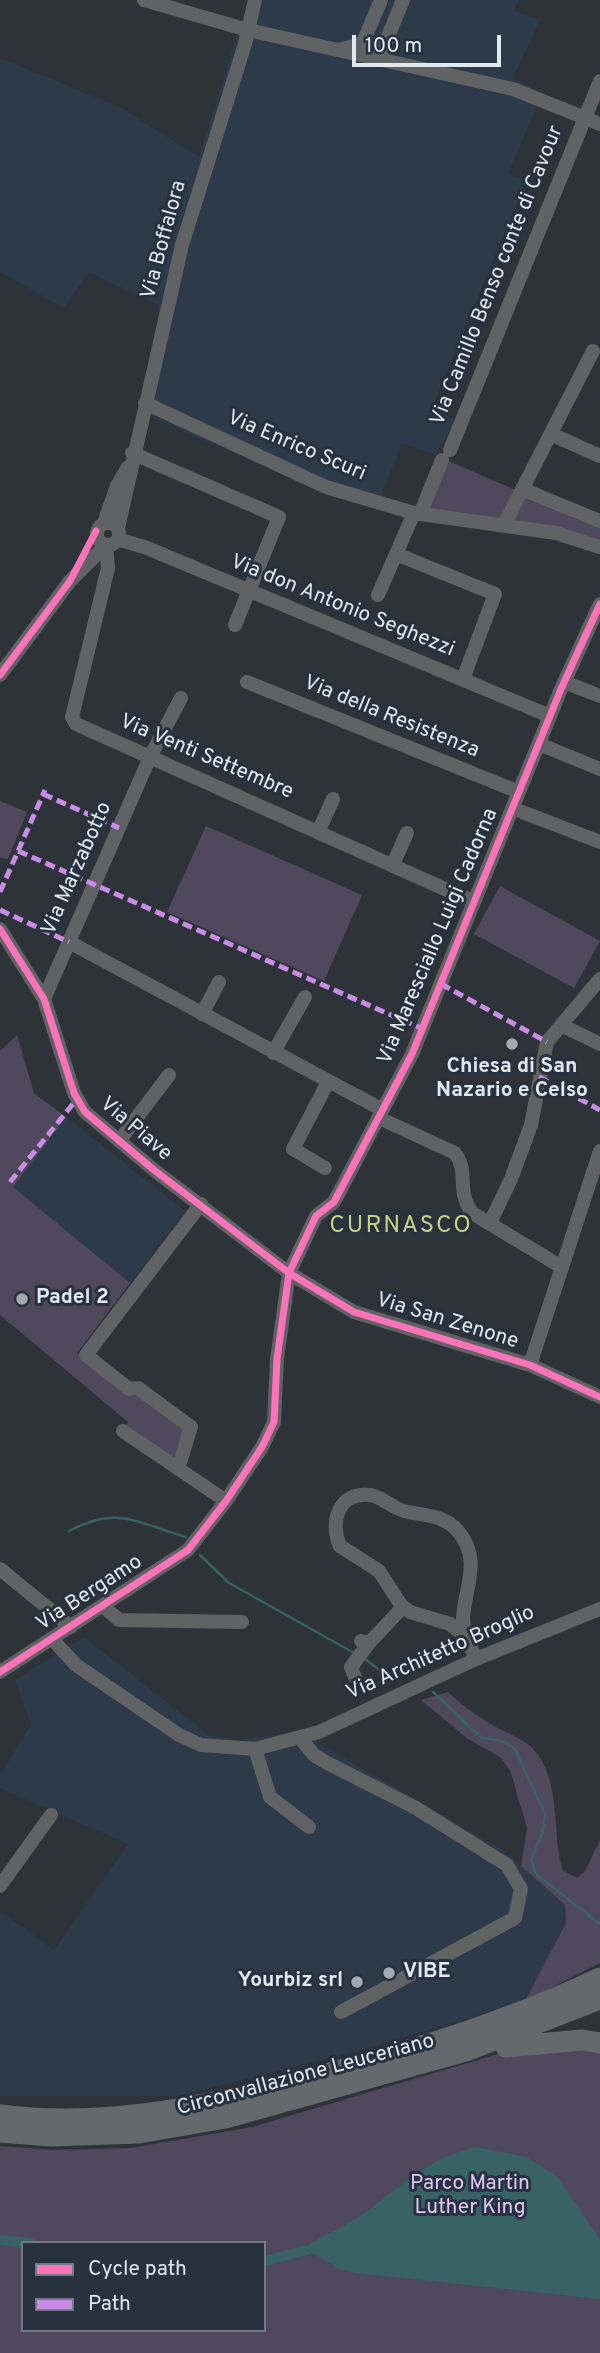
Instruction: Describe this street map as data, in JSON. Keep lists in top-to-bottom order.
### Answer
{
  "streets": {
    "highway": ["Circonvallazione Leuceriano"],
    "street": [
      "Via Boffalora",
      "Via Camillo Benso conte di Cavour",
      "Via Enrico Scuri",
      "Via don Antonio Seghezzi",
      "Via della Resistenza",
      "Via Venti Settembre",
      "Via Marzabotto",
      "Via Maresciallo Luigi Cadorna",
      "Via Piave",
      "Via San Zenone",
      "Via Bergamo",
      "Via Architetto Broglio"
    ]
  },
  "crossings": [
    ["Via Boffalora", "Via Enrico Scuri"],
    ["Via Boffalora", "Via don Antonio Seghezzi"],
    ["Via Boffalora", "Via Venti Settembre"],
    ["Via Camillo Benso conte di Cavour", "Via Enrico Scuri"],
    ["Via don Antonio Seghezzi", "Via Maresciallo Luigi Cadorna"],
    ["Via della Resistenza", "Via Maresciallo Luigi Cadorna"],
    ["Via Venti Settembre", "Via Marzabotto"],
    ["Via Venti Settembre", "Via Maresciallo Luigi Cadorna"],
    ["Via Marzabotto", "Via Piave"],
    ["Via Maresciallo Luigi Cadorna", "Via Piave"],
    ["Via Maresciallo Luigi Cadorna", "Via San Zenone"],
    ["Via Maresciallo Luigi Cadorna", "Via Bergamo"],
    ["Via Piave", "Via San Zenone"],
    ["Via Bergamo", "Via Architetto Broglio"]
  ],
  "districts": ["CURNASCO"],
  "parks": ["Parco Martin Luther King"],
  "places": [
    "Chiesa di San Nazario e Celso",
    "Padel 2",
    "VIBE",
    "Yourbiz srl"
  ],
  "legend": ["Cycle path", "Path"],
  "scale_bar": "100 m"
}
